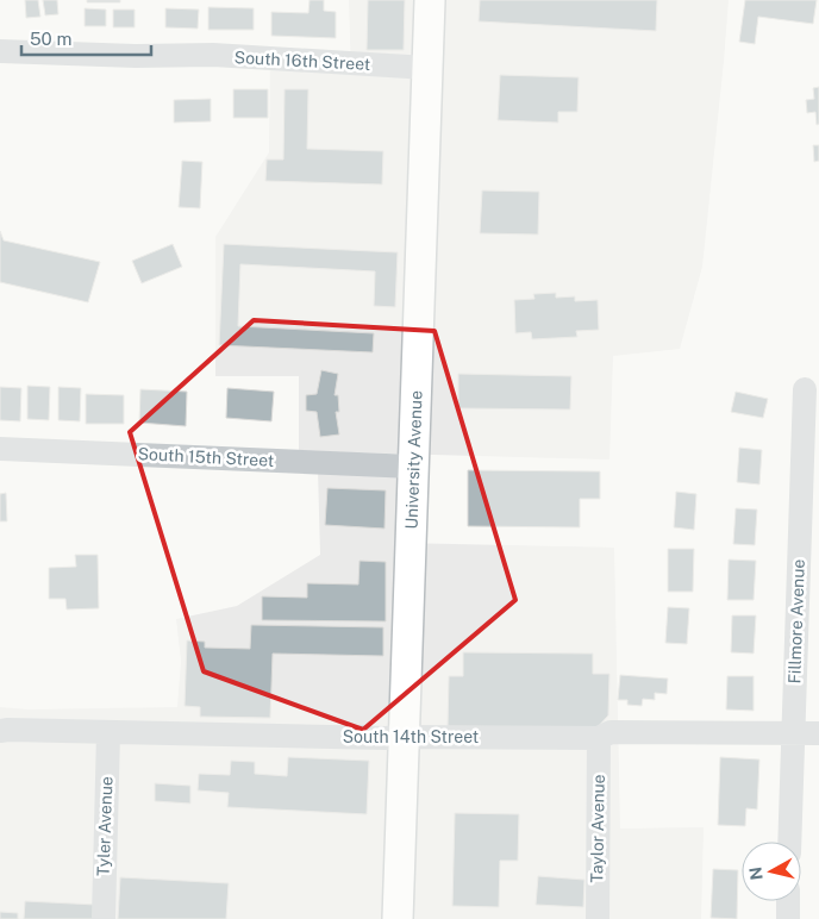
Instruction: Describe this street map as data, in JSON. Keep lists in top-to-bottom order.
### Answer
{
  "streets": {
    "main road": ["University Avenue"],
    "street": [
      "South 16th Street",
      "South 15th Street",
      "Fillmore Avenue",
      "South 14th Street",
      "Tyler Avenue",
      "Taylor Avenue"
    ]
  },
  "crossings": [
    ["South 16th Street", "University Avenue"],
    ["South 15th Street", "University Avenue"],
    ["University Avenue", "South 14th Street"],
    ["Fillmore Avenue", "South 14th Street"],
    ["South 14th Street", "Tyler Avenue"],
    ["South 14th Street", "Taylor Avenue"]
  ],
  "scale_bar": "50 m",
  "north": "left"
}
